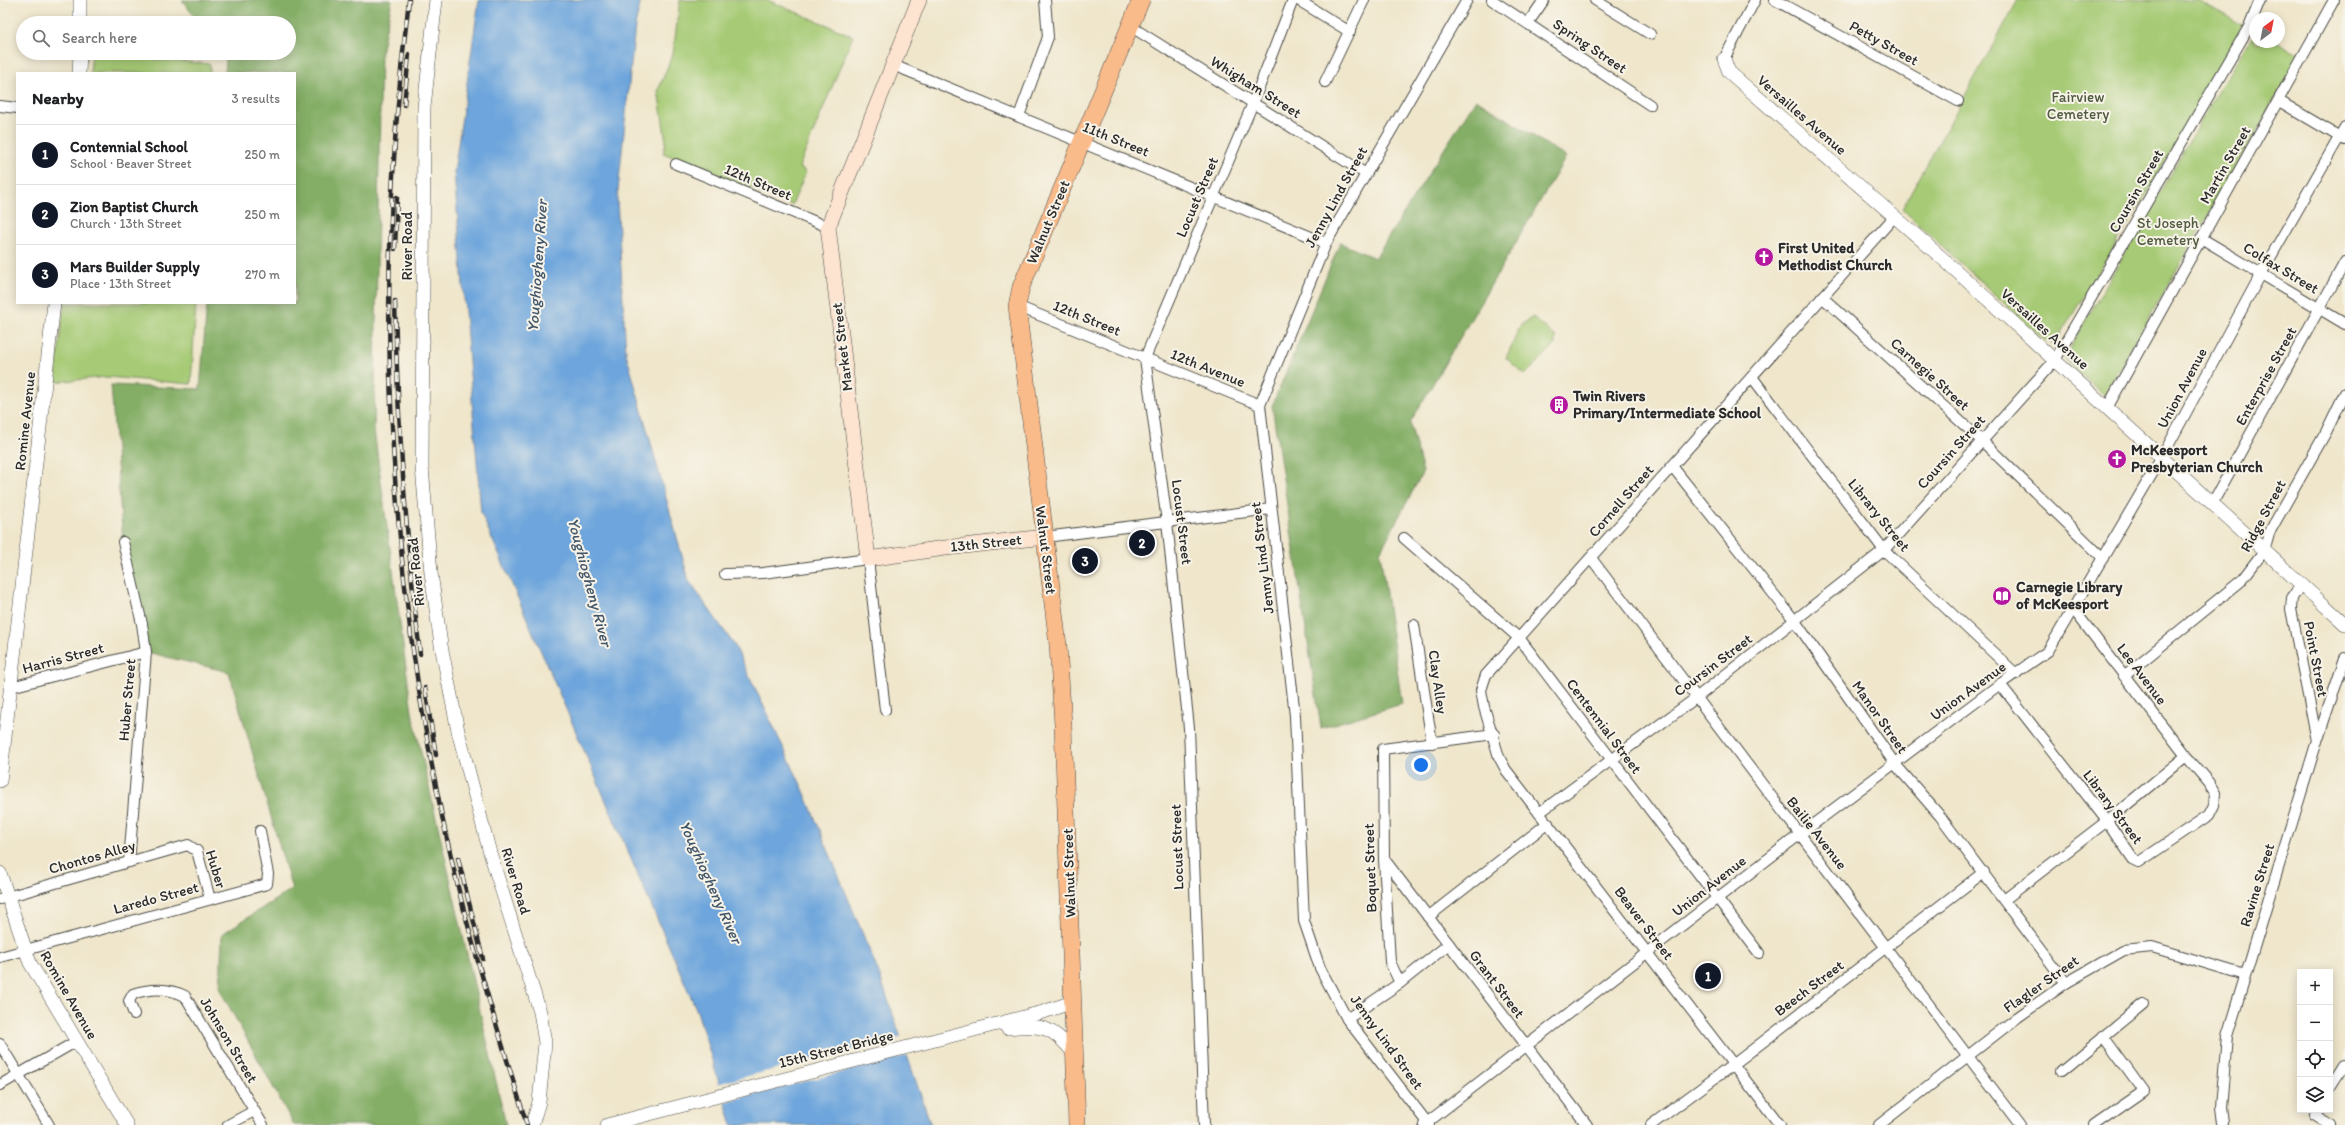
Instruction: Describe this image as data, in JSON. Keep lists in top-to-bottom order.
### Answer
{
  "streets": {
    "main road": ["Walnut Street", "Market Street", "13th Street"],
    "street": [
      "Petty Street",
      "Spring Street",
      "Whigham Street",
      "Versailles Avenue",
      "11th Street",
      "Martin Street",
      "12th Street",
      "Coursin Street",
      "Locust Street",
      "Jenny Lind Street",
      "River Road",
      "Colfax Street",
      "12th Avenue",
      "Carnegie Street",
      "Enterprise Street",
      "Union Avenue",
      "Romine Avenue",
      "Cornell Street",
      "Library Street",
      "Ridge Street",
      "Harris Street",
      "Point Street",
      "Lee Avenue",
      "Clay Alley",
      "Huber Street",
      "Manor Street",
      "Centennial Street",
      "Bailie Avenue",
      "Chontos Alley",
      "Boquet Street",
      "Huber",
      "Ravine Street",
      "Laredo Street",
      "Beaver Street",
      "Grant Street",
      "Flagler Street",
      "Beech Street",
      "Johnson Street",
      "15th Street Bridge"
    ]
  },
  "crossings": [
    ["Whigham Street", "Locust Street"],
    ["Whigham Street", "Jenny Lind Street"],
    ["Whigham Street", "Walnut Street"],
    ["Versailles Avenue", "Martin Street"],
    ["Versailles Avenue", "Coursin Street"],
    ["Versailles Avenue", "Enterprise Street"],
    ["Versailles Avenue", "Union Avenue"],
    ["Versailles Avenue", "Cornell Street"],
    ["Versailles Avenue", "Ridge Street"],
    ["Versailles Avenue", "Point Street"],
    ["11th Street", "Locust Street"],
    ["11th Street", "Jenny Lind Street"],
    ["11th Street", "Walnut Street"],
    ["11th Street", "Market Street"],
    ["Martin Street", "Colfax Street"],
    ["12th Street", "Locust Street"],
    ["12th Street", "Walnut Street"],
    ["12th Street", "Market Street"],
    ["12th Street", "12th Avenue"],
    ["Coursin Street", "Carnegie Street"],
    ["Coursin Street", "Library Street"],
    ["Coursin Street", "Manor Street"],
    ["Coursin Street", "Centennial Street"],
    ["Coursin Street", "Bailie Avenue"],
    ["Coursin Street", "Beaver Street"],
    ["Locust Street", "12th Avenue"],
    ["Locust Street", "13th Street"],
    ["Jenny Lind Street", "12th Avenue"],
    ["Jenny Lind Street", "Union Avenue"],
    ["Jenny Lind Street", "13th Street"],
    ["Walnut Street", "13th Street"],
    ["Walnut Street", "15th Street Bridge"],
    ["Colfax Street", "Enterprise Street"],
    ["Colfax Street", "Union Avenue"],
    ["Market Street", "13th Street"],
    ["Carnegie Street", "Union Avenue"],
    ["Carnegie Street", "Cornell Street"],
    ["Union Avenue", "Library Street"],
    ["Union Avenue", "Lee Avenue"],
    ["Union Avenue", "Manor Street"],
    ["Union Avenue", "Centennial Street"],
    ["Union Avenue", "Bailie Avenue"],
    ["Union Avenue", "Beaver Street"],
    ["Union Avenue", "Grant Street"],
    ["Romine Avenue", "Harris Street"],
    ["Romine Avenue", "Chontos Alley"],
    ["Romine Avenue", "Laredo Street"],
    ["Cornell Street", "Library Street"],
    ["Cornell Street", "Manor Street"],
    ["Cornell Street", "Centennial Street"],
    ["Cornell Street", "Bailie Avenue"],
    ["Cornell Street", "Beaver Street"],
    ["Library Street", "Lee Avenue"],
    ["Ridge Street", "Lee Avenue"],
    ["Harris Street", "Huber Street"],
    ["Point Street", "Ravine Street"],
    ["Clay Alley", "Boquet Street"],
    ["Huber Street", "Chontos Alley"],
    ["Manor Street", "Flagler Street"],
    ["Manor Street", "Beech Street"],
    ["Bailie Avenue", "Flagler Street"],
    ["Bailie Avenue", "Beech Street"],
    ["Chontos Alley", "Huber"],
    ["Boquet Street", "Grant Street"],
    ["Huber", "Laredo Street"],
    ["Ravine Street", "Flagler Street"],
    ["Beaver Street", "Beech Street"]
  ],
  "water": ["Youghiogheny River"],
  "parks": ["Fairview Cemetery", "St Joseph Cemetery"],
  "places": {
    "church": ["First United Methodist Church", "McKeesport Presbyterian Church"],
    "building": ["Twin Rivers Primary/Intermediate School"],
    "library": ["Carnegie Library of McKeesport"]
  },
  "north": "top right",
  "page": {
    "search": "Search here",
    "heading": ["Nearby", "3 results"],
    "list": [
      {
        "mark": "1",
        "name": "Contennial School",
        "note": "School · Beaver Street",
        "value": "250 m"
      },
      {
        "mark": "2",
        "name": "Zion Baptist Church",
        "note": "Church · 13th Street",
        "value": "250 m"
      },
      {
        "mark": "3",
        "name": "Mars Builder Supply",
        "note": "Place · 13th Street",
        "value": "270 m"
      }
    ],
    "pins": ["2", "3", "1"],
    "map_buttons": ["+", "−"]
  }
}
